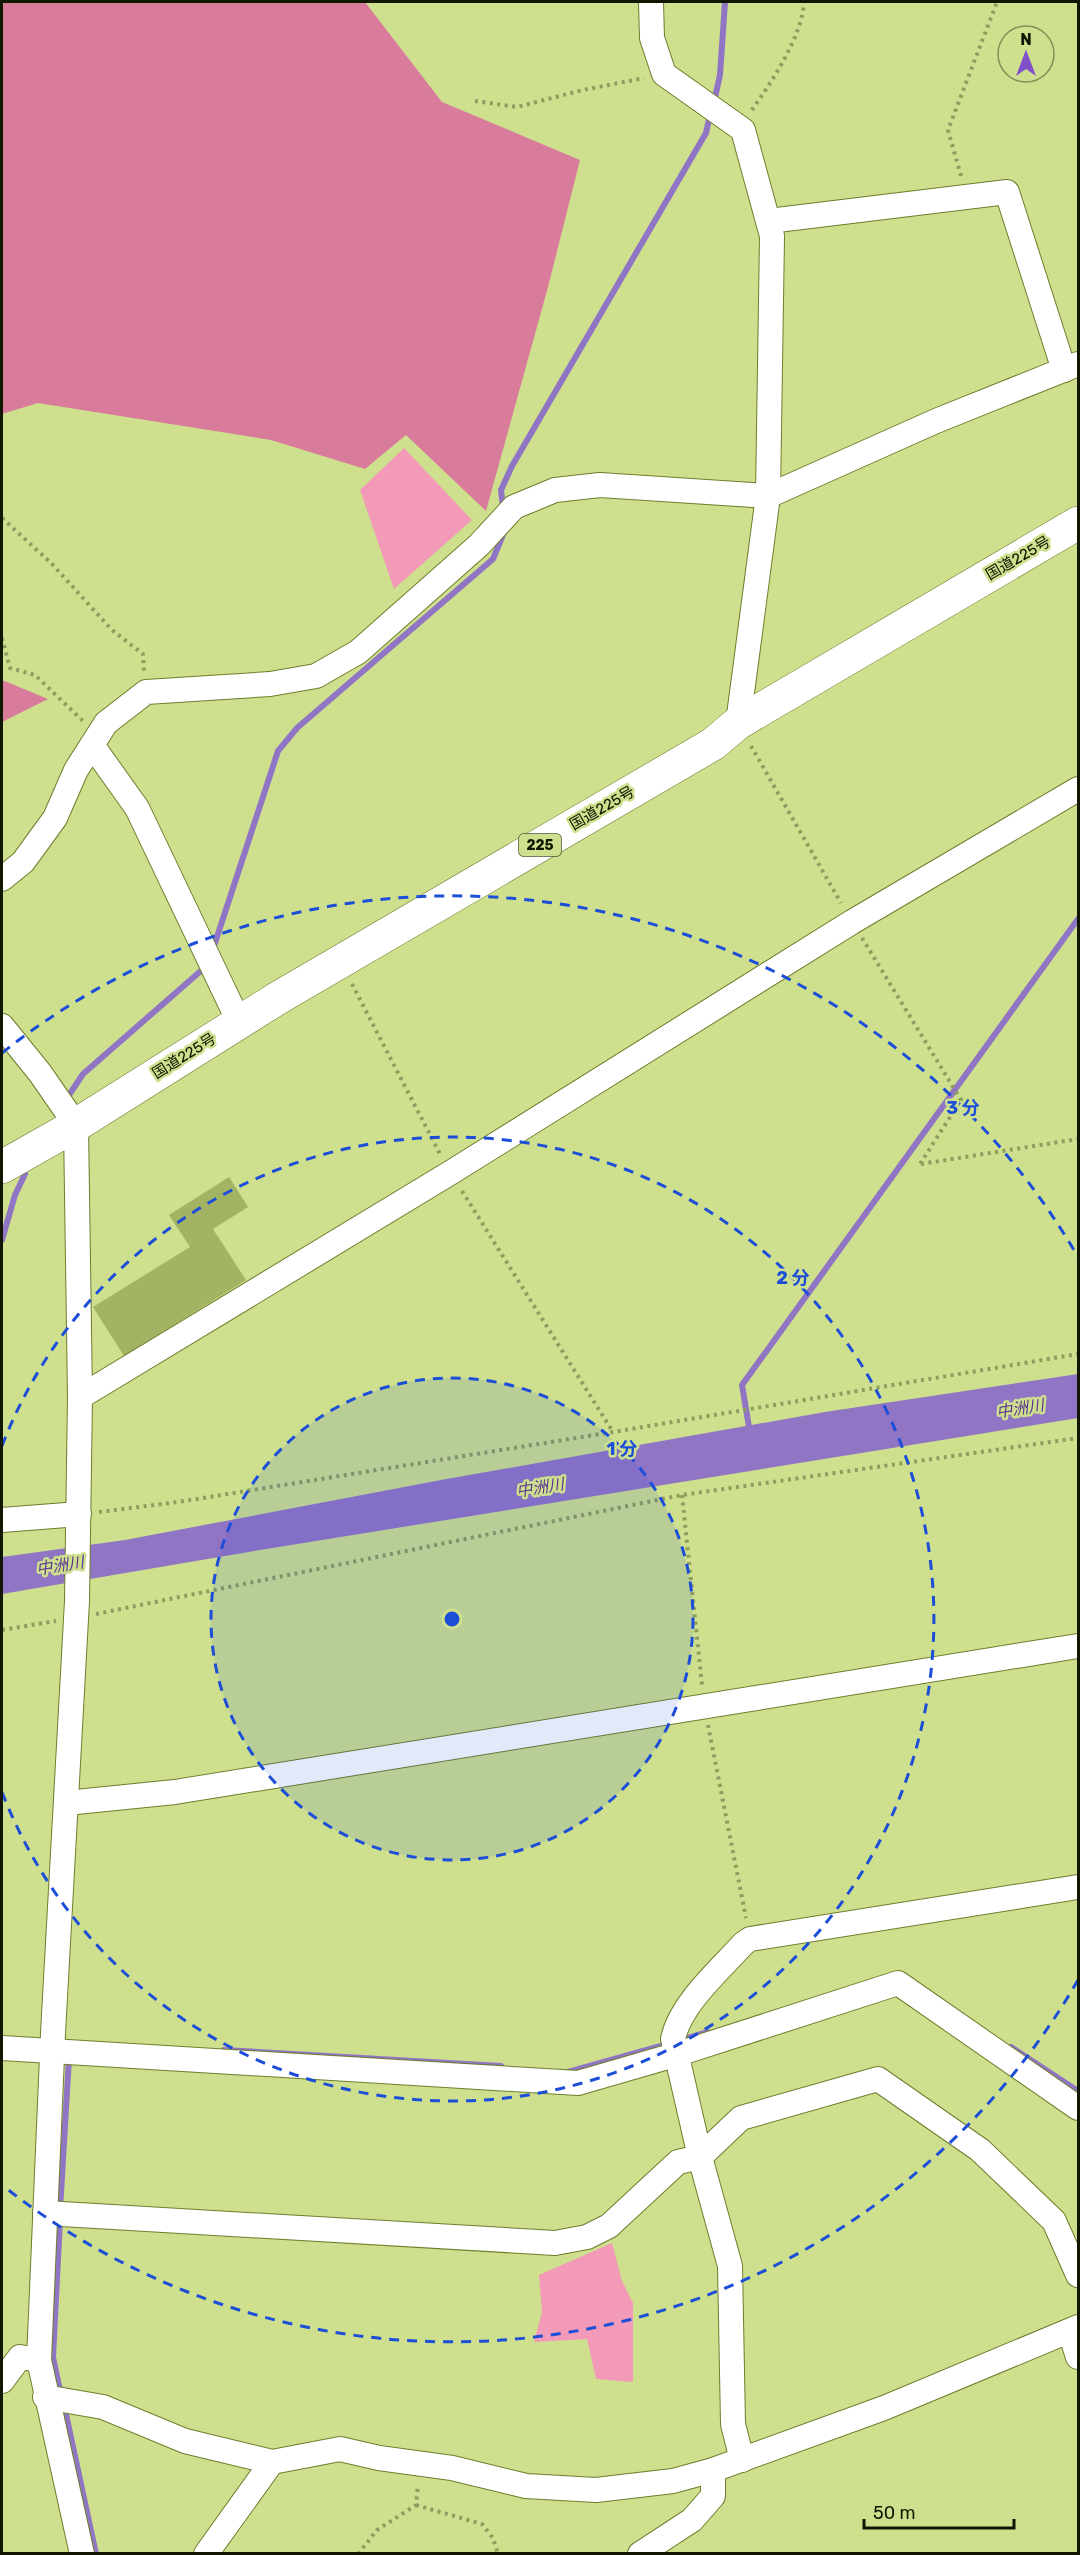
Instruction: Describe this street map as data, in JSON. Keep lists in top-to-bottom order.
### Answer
{
  "streets": {
    "highway": ["国道225号", "225"]
  },
  "water": ["中洲川"],
  "scale_bar": "50 m",
  "north": "top",
  "rings": ["3 分", "2 分", "1 分"]
}
